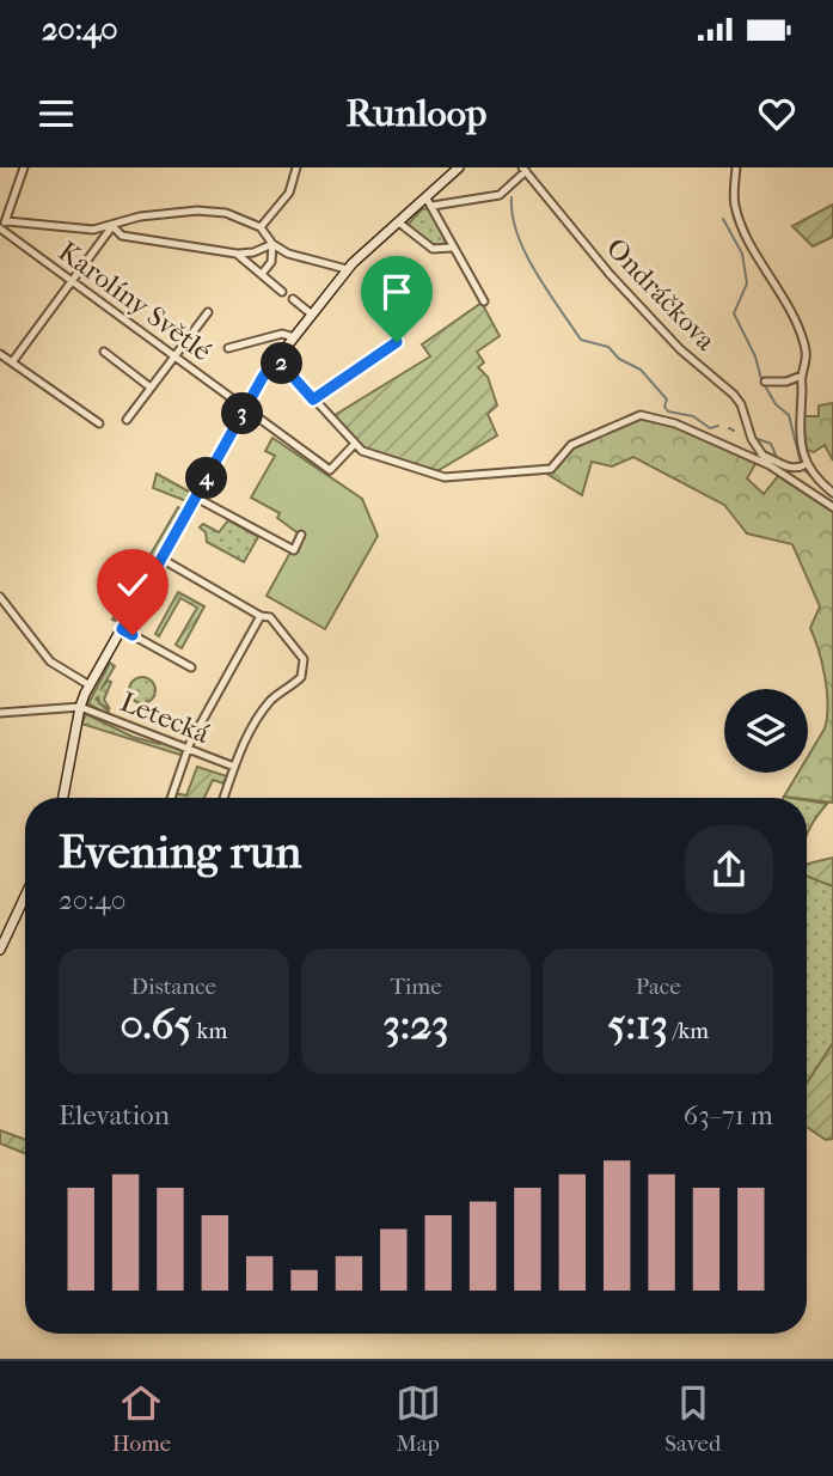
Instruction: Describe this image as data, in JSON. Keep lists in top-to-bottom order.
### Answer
{
  "streets": {
    "street": ["Ondráčkova", "Karolíny Světlé", "Letecká"]
  },
  "page": {
    "status": "20:40",
    "header": "Runloop",
    "pins": ["2", "3", "4"],
    "heading": ["Evening run", "20:40"],
    "stats": [
      ["Distance", "0.65 km"],
      ["Time", "3:23"],
      ["Pace", "5:13 /km"]
    ],
    "chart": ["Elevation", "63–71 m"],
    "tabs": ["Home", "Map", "Saved"]
  }
}
